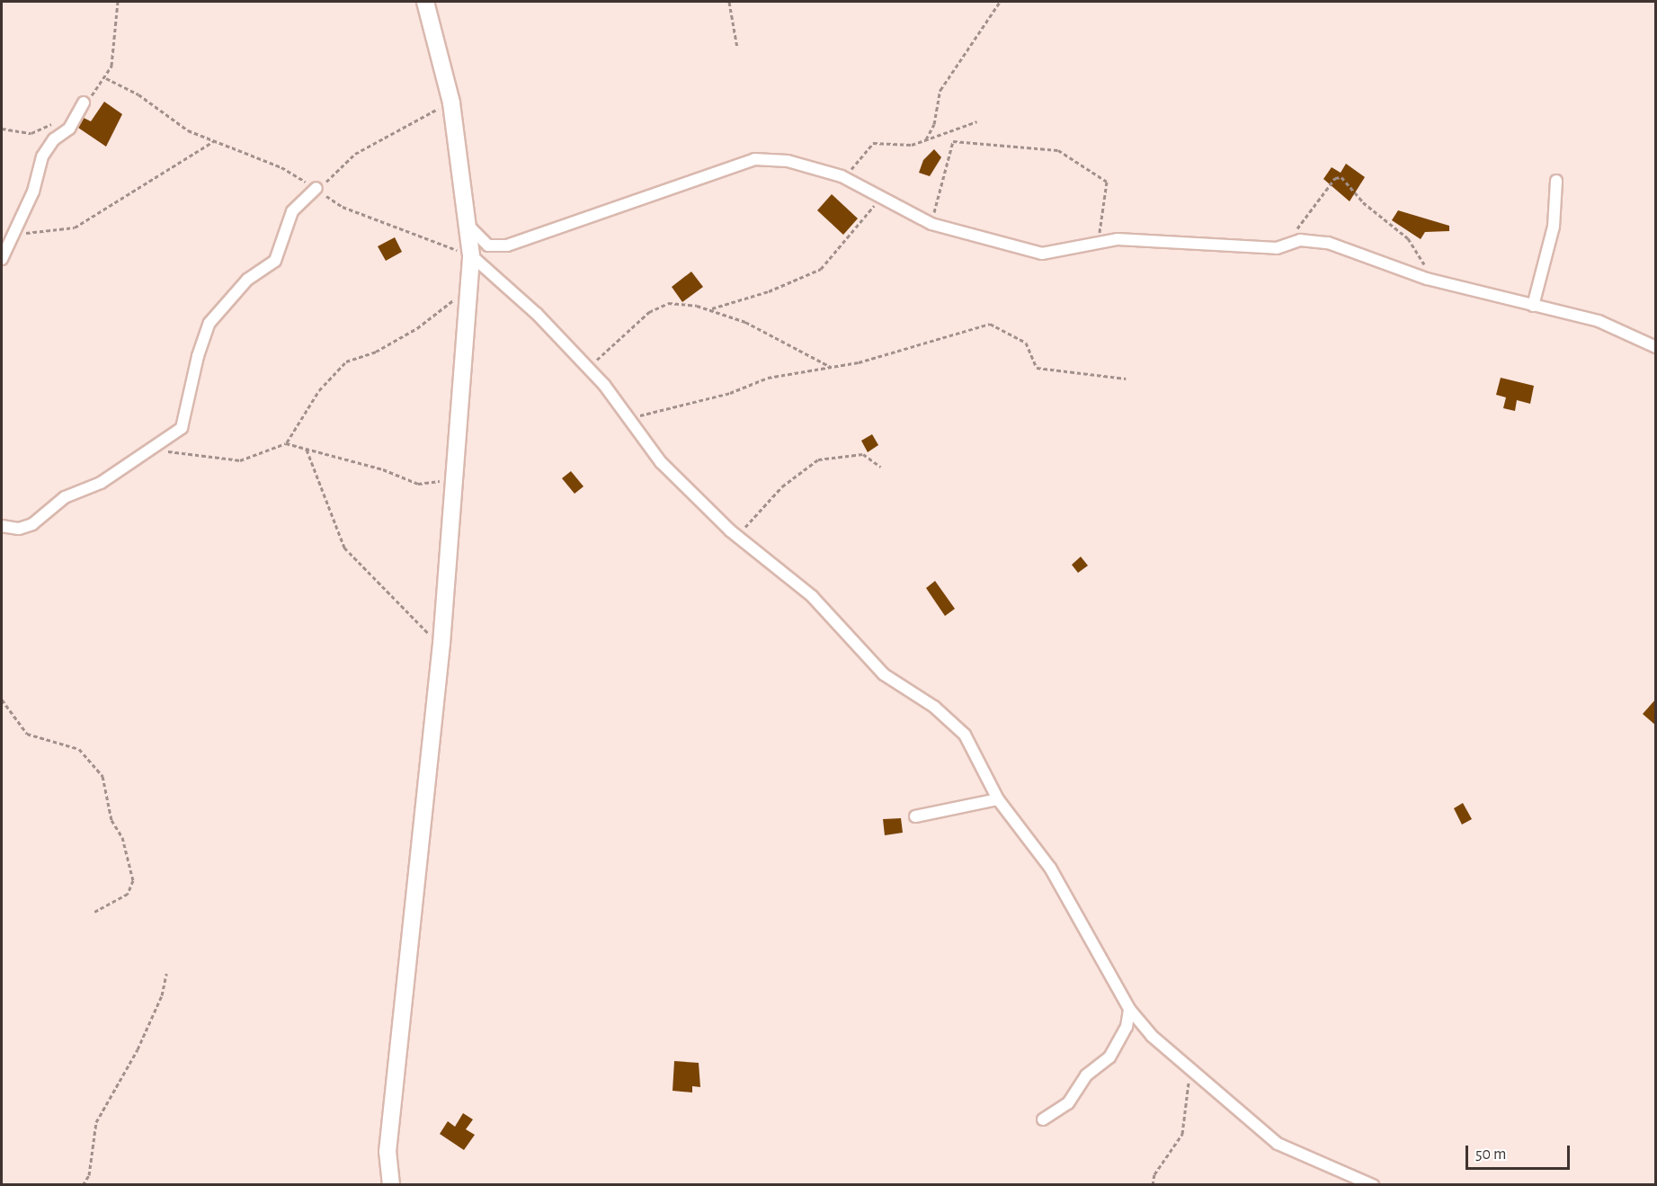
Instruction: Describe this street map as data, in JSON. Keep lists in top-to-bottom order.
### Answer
{
  "scale_bar": "50 m"
}
